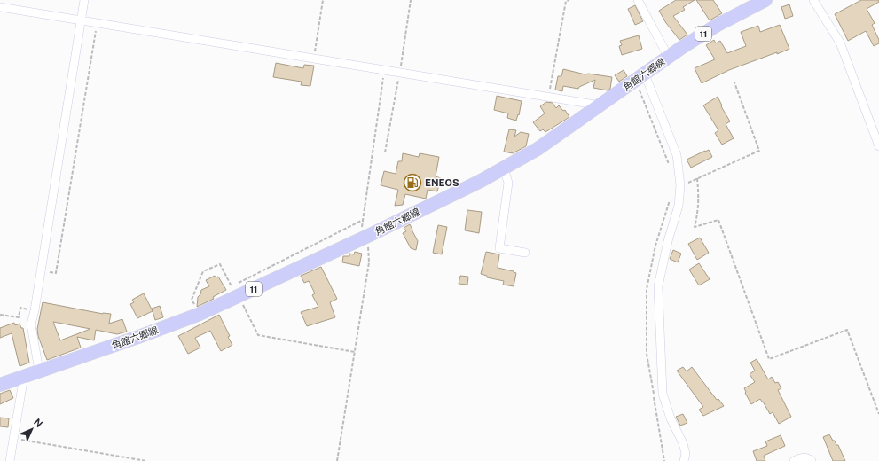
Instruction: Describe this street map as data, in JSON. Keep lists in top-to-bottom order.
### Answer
{
  "streets": {
    "main road": ["11", "角館六郷線"]
  },
  "places": {
    "fuel station": ["ENEOS"]
  },
  "north": "top right"
}
